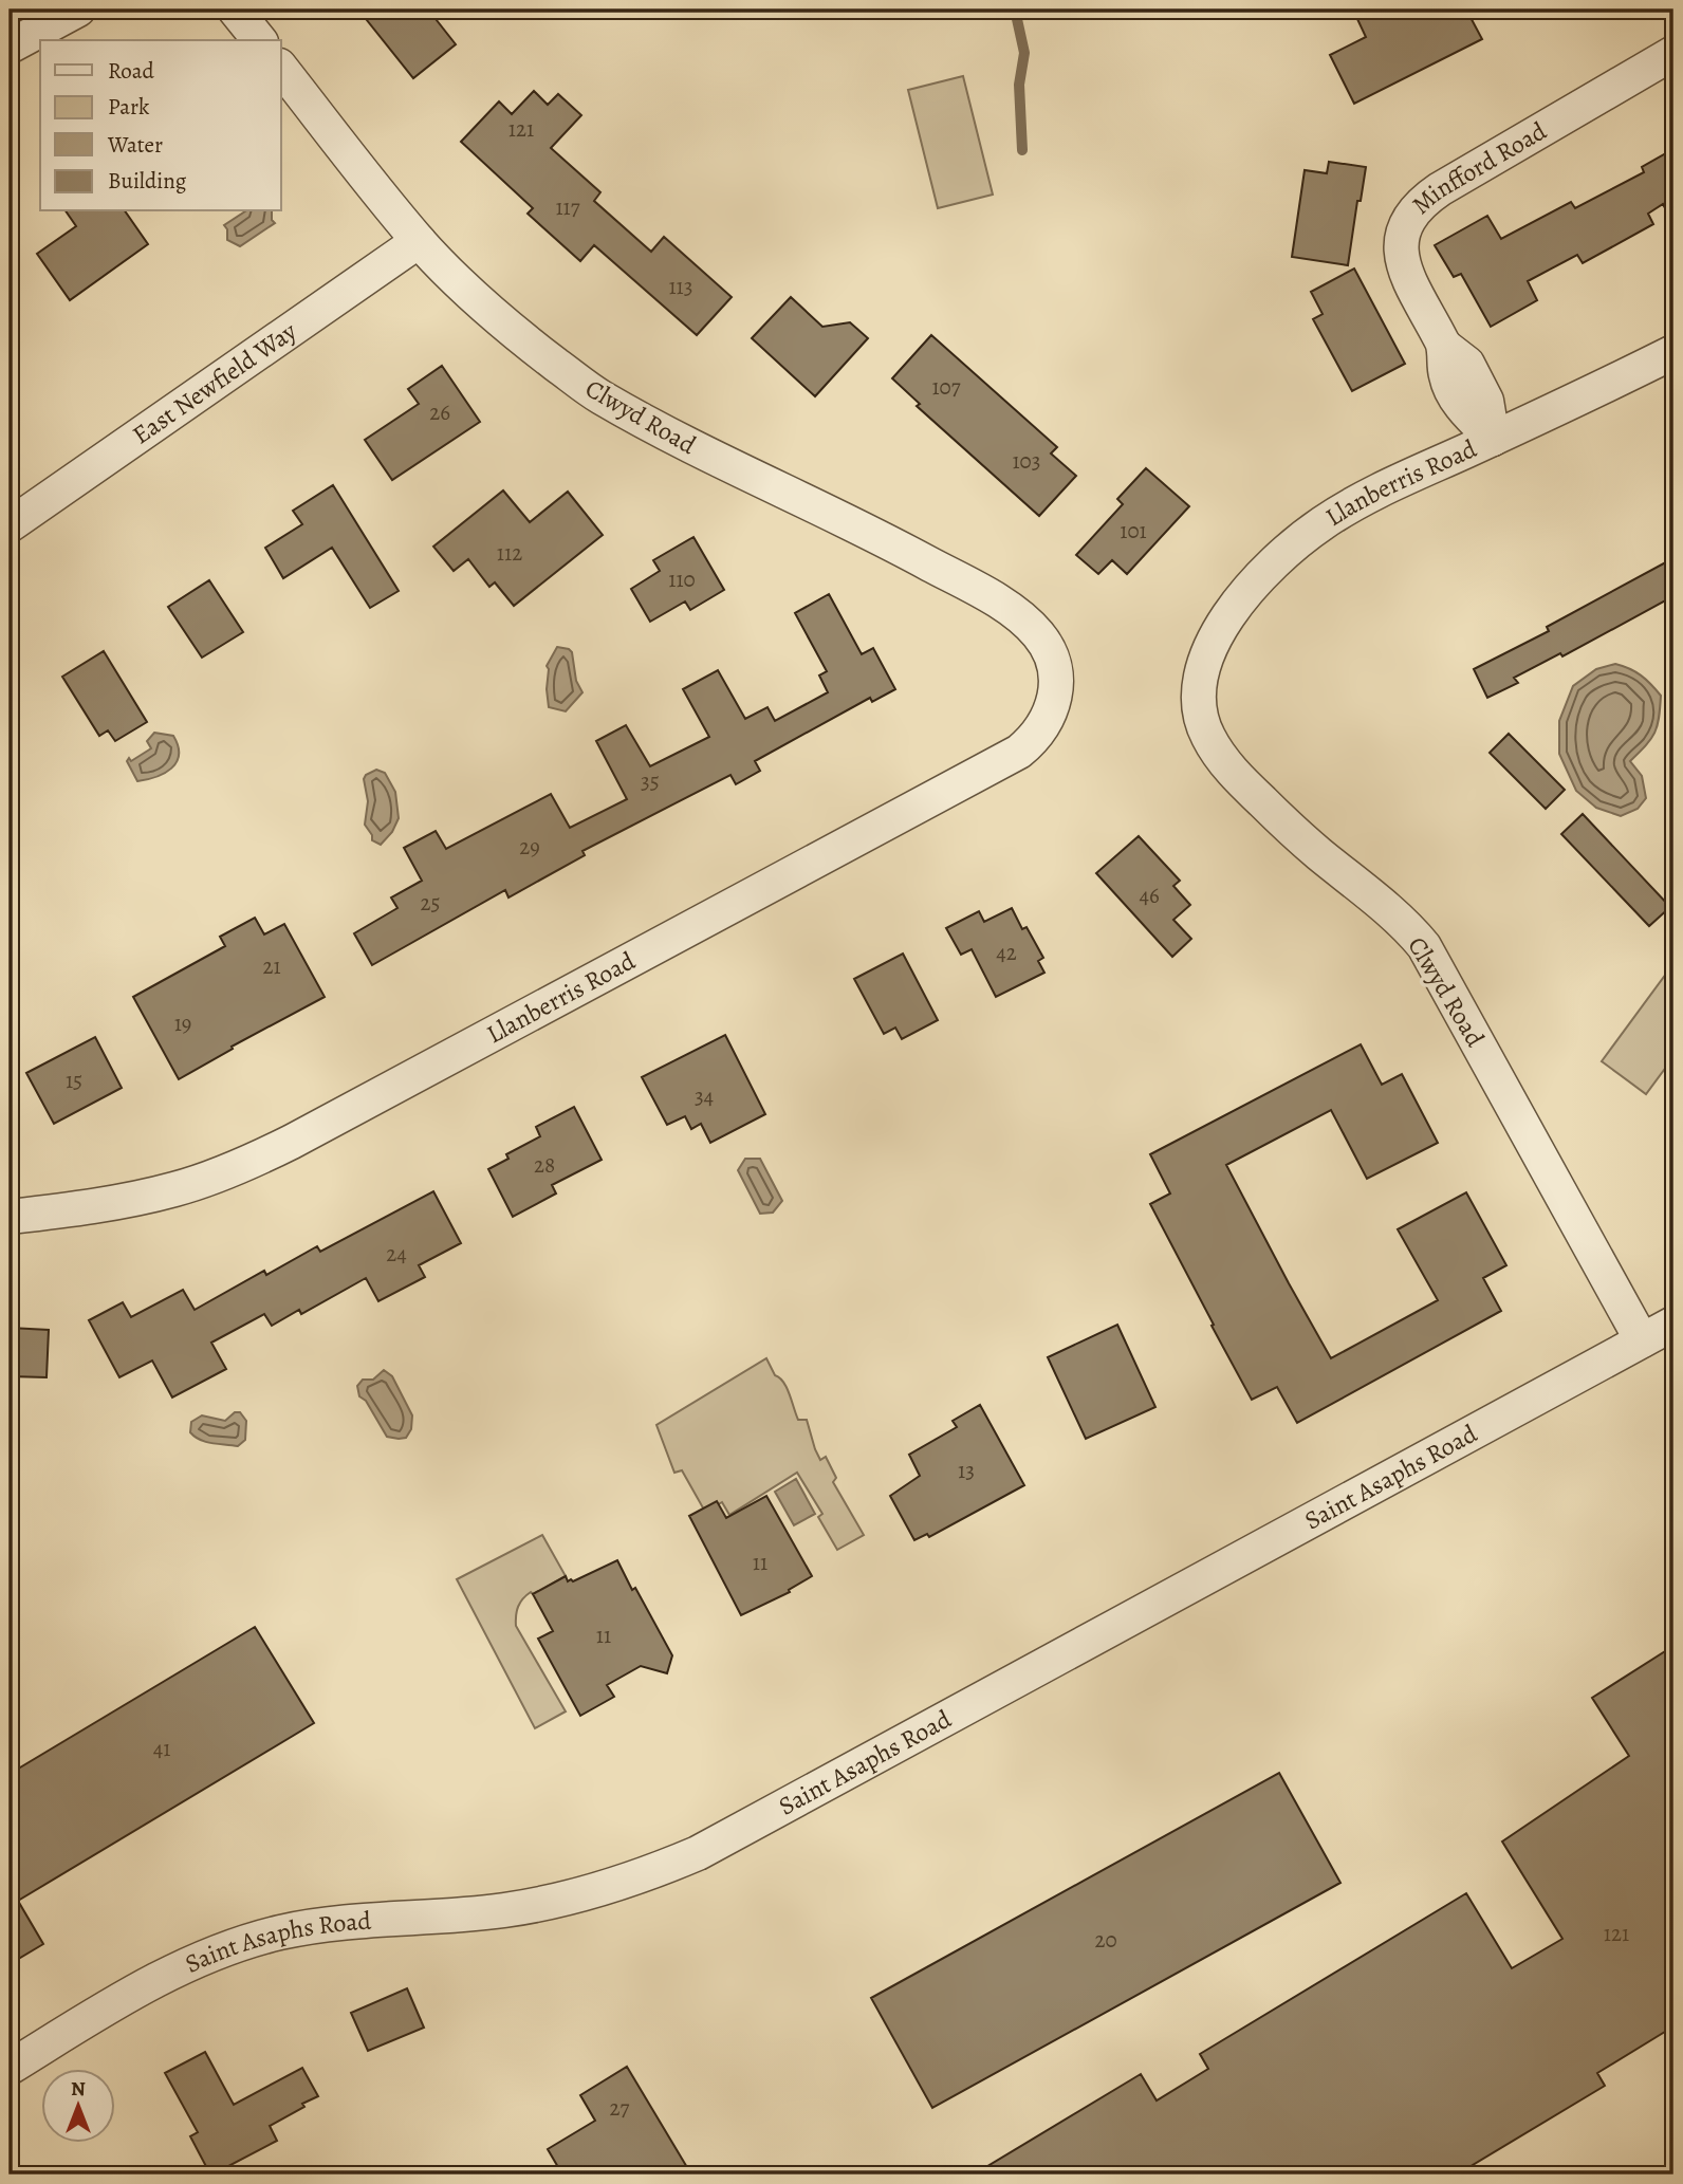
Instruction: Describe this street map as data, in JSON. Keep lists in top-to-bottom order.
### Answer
{
  "streets": {
    "street": [
      "Minfford Road",
      "East Newfield Way",
      "Clwyd Road",
      "Llanberris Road",
      "Saint Asaphs Road"
    ]
  },
  "crossings": [
    ["Minfford Road", "Llanberris Road"],
    ["East Newfield Way", "Clwyd Road"],
    ["Clwyd Road", "Llanberris Road"],
    ["Clwyd Road", "Saint Asaphs Road"]
  ],
  "house_numbers": [
    "121",
    "117",
    "113",
    "107",
    "26",
    "103",
    "101",
    "112",
    "110",
    "35",
    "29",
    "46",
    "25",
    "42",
    "21",
    "19",
    "15",
    "34",
    "28",
    "24",
    "13",
    "11",
    "11",
    "41",
    "121",
    "20",
    "27"
  ],
  "legend": [
    "Road",
    "Park",
    "Water",
    "Building"
  ],
  "north": "top"
}
